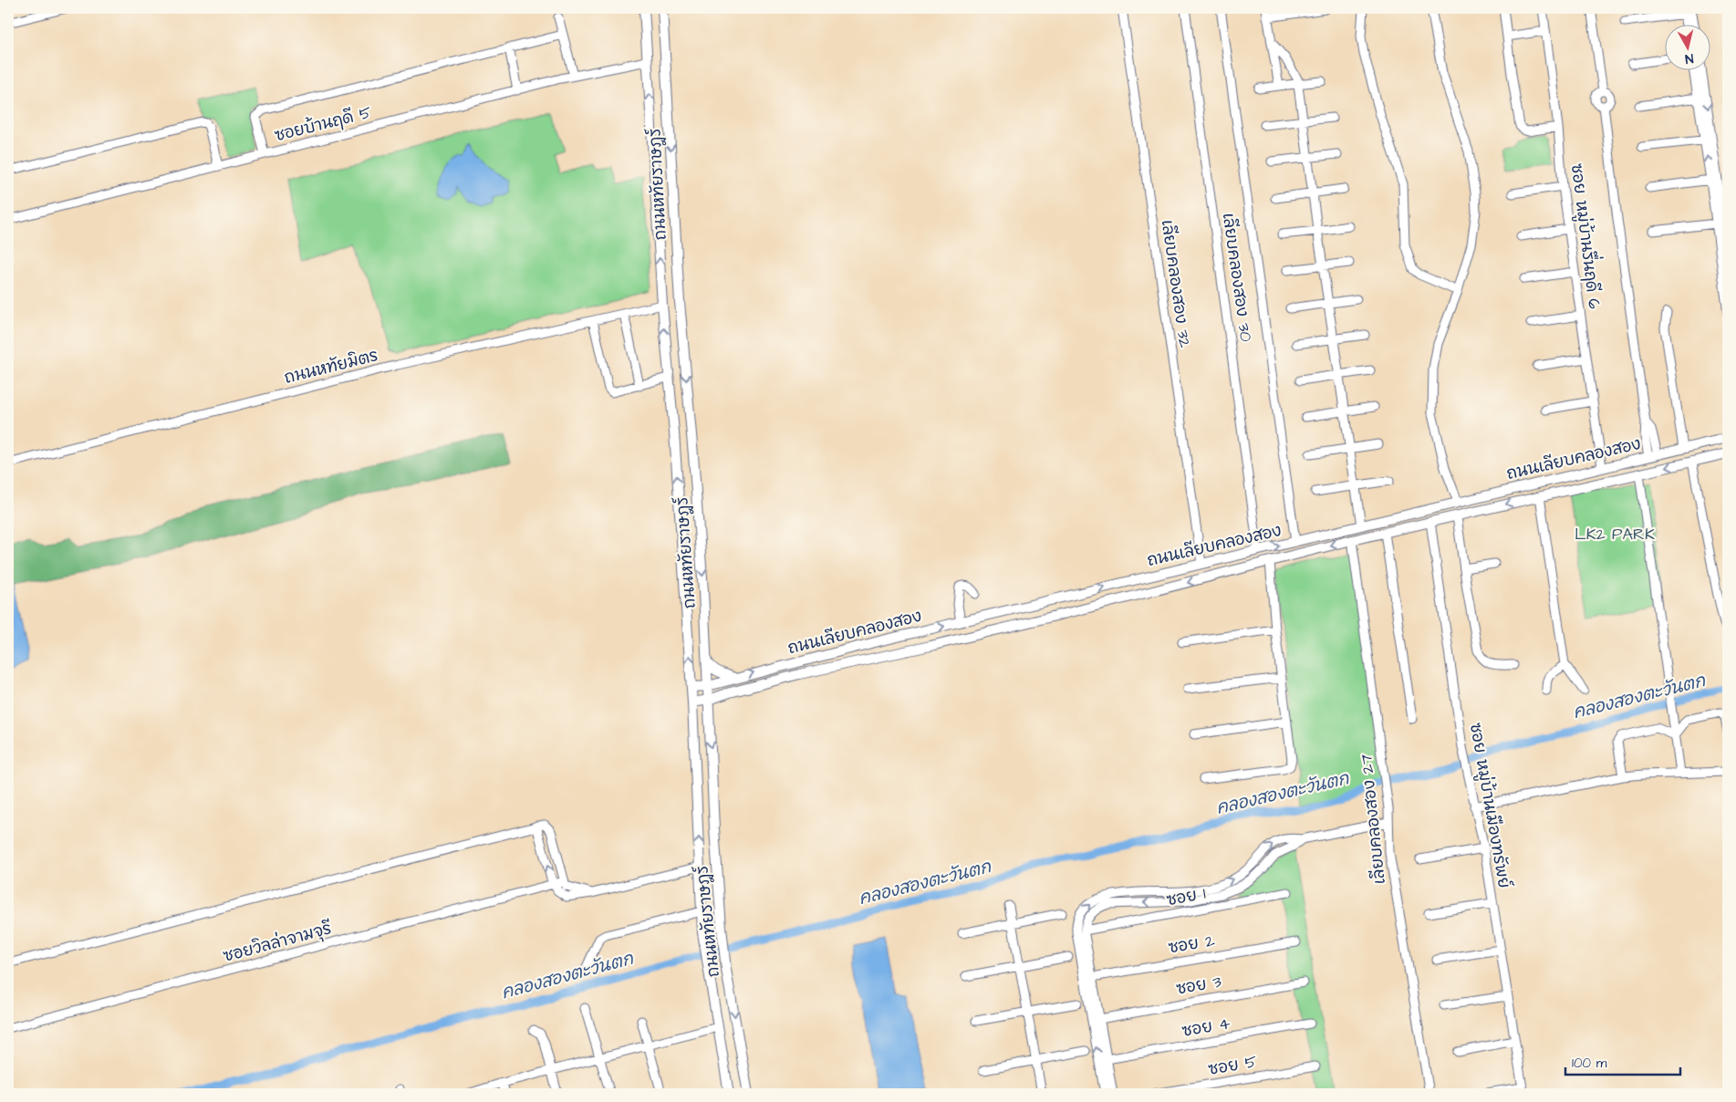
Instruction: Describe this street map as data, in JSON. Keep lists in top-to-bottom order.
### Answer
{
  "streets": {
    "main road": ["ถนนหทัยราษฎร์", "ถนนเลียบคลองสอง"],
    "street": [
      "ซอยบ้านฤดี 5",
      "ซอย หมู่บ้านรื่นฤดี 6",
      "เลียบคลองสอง 30",
      "เลียบคลองสอง 32",
      "ถนนหทัยมิตร",
      "ซอย หมู่บ้านเมืองทรัพย์",
      "เลียบคลองสอง 27",
      "ซอย 1",
      "ซอยวิลล่าจามจุรี",
      "ซอย 2",
      "ซอย 3",
      "ซอย 4",
      "ซอย 5"
    ]
  },
  "crossings": [
    ["ซอยบ้านฤดี 5", "ถนนหทัยราษฎร์"],
    ["ถนนหทัยราษฎร์", "ถนนหทัยมิตร"],
    ["ถนนหทัยราษฎร์", "ถนนเลียบคลองสอง"],
    ["ซอย หมู่บ้านรื่นฤดี 6", "ถนนเลียบคลองสอง"],
    ["เลียบคลองสอง 30", "ถนนเลียบคลองสอง"],
    ["เลียบคลองสอง 32", "ถนนเลียบคลองสอง"],
    ["ถนนเลียบคลองสอง", "ซอย หมู่บ้านเมืองทรัพย์"],
    ["ถนนเลียบคลองสอง", "เลียบคลองสอง 27"]
  ],
  "water": ["คลองสองตะวันตก"],
  "parks": ["LK2 PARK"],
  "scale_bar": "100 m",
  "north": "bottom"
}
